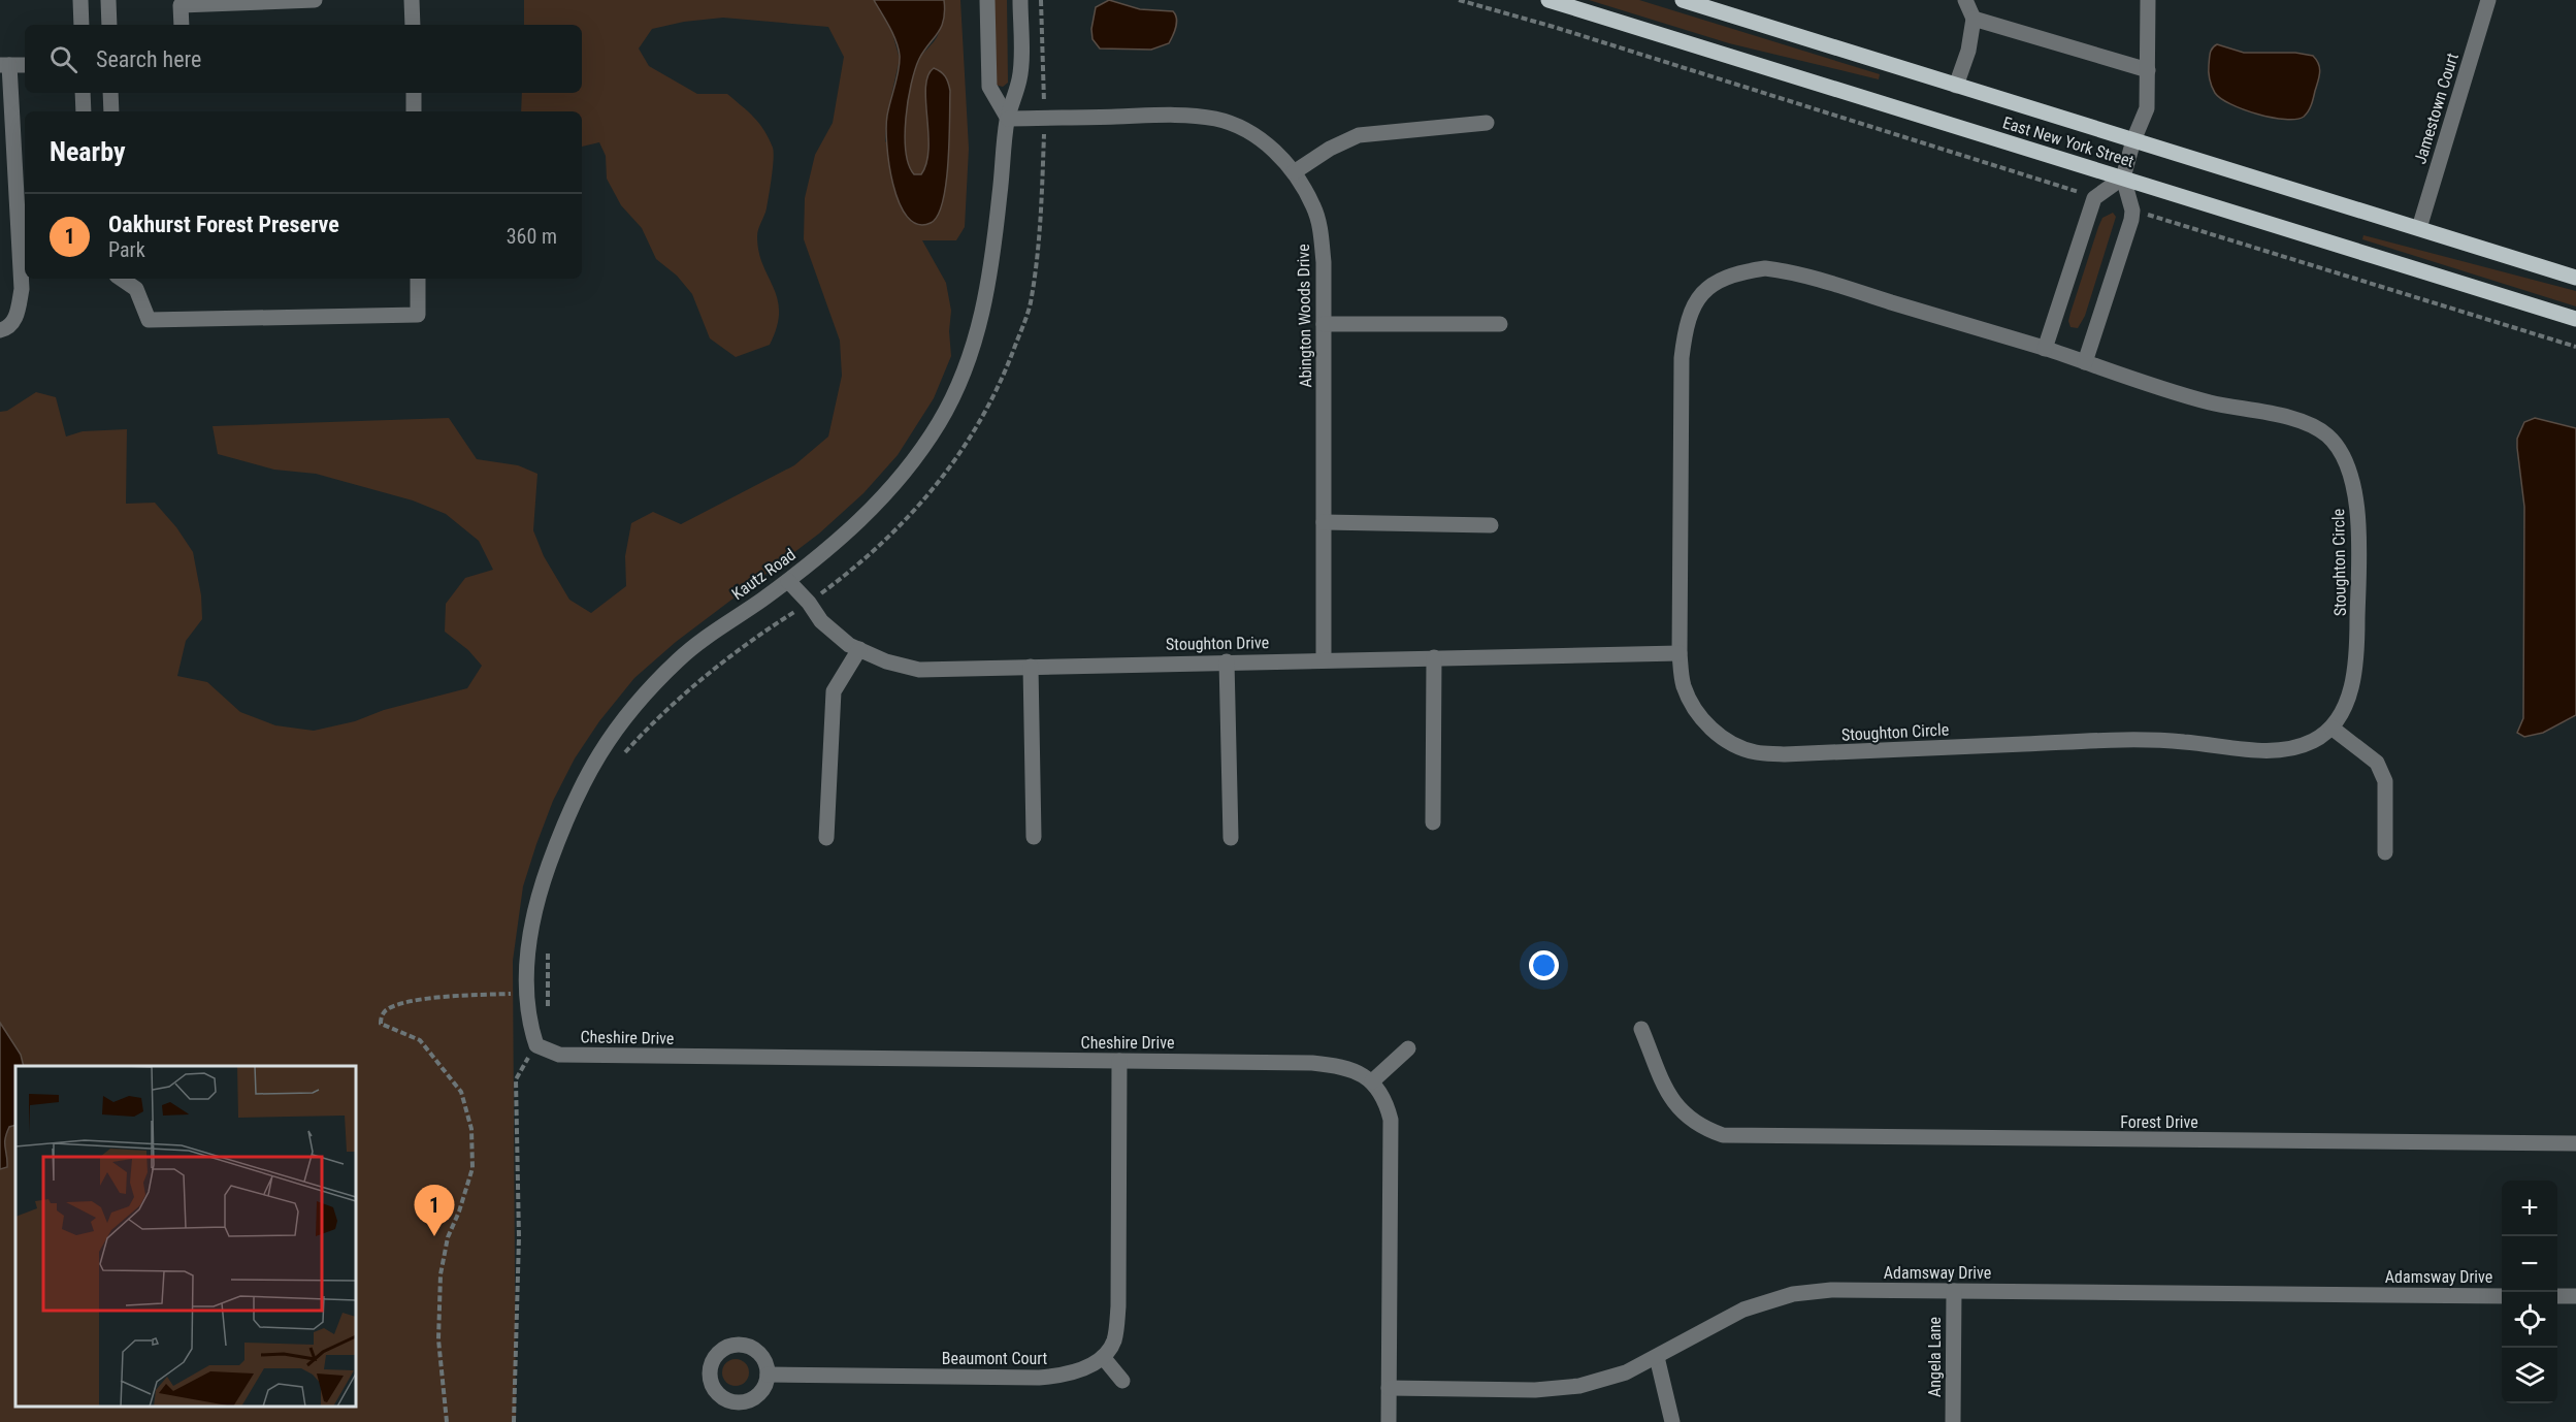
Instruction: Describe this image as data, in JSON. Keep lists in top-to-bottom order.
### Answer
{
  "streets": {
    "main road": ["East New York Street"],
    "street": [
      "Jamestown Court",
      "Abington Woods Drive",
      "Stoughton Circle",
      "Kautz Road",
      "Stoughton Drive",
      "Cheshire Drive",
      "Forest Drive",
      "Adamsway Drive",
      "Angela Lane",
      "Beaumont Court"
    ]
  },
  "crossings": [
    ["Jamestown Court", "East New York Street"],
    ["Abington Woods Drive", "Kautz Road"],
    ["Abington Woods Drive", "Stoughton Drive"],
    ["Stoughton Circle", "Stoughton Drive"],
    ["Kautz Road", "Stoughton Drive"],
    ["Kautz Road", "Cheshire Drive"],
    ["Adamsway Drive", "Angela Lane"]
  ],
  "page": {
    "search": "Search here",
    "heading": "Nearby",
    "list": [
      {
        "mark": "1",
        "name": "Oakhurst Forest Preserve",
        "note": "Park",
        "value": "360 m"
      }
    ],
    "map_buttons": ["+", "−"],
    "pins": "1"
  }
}
